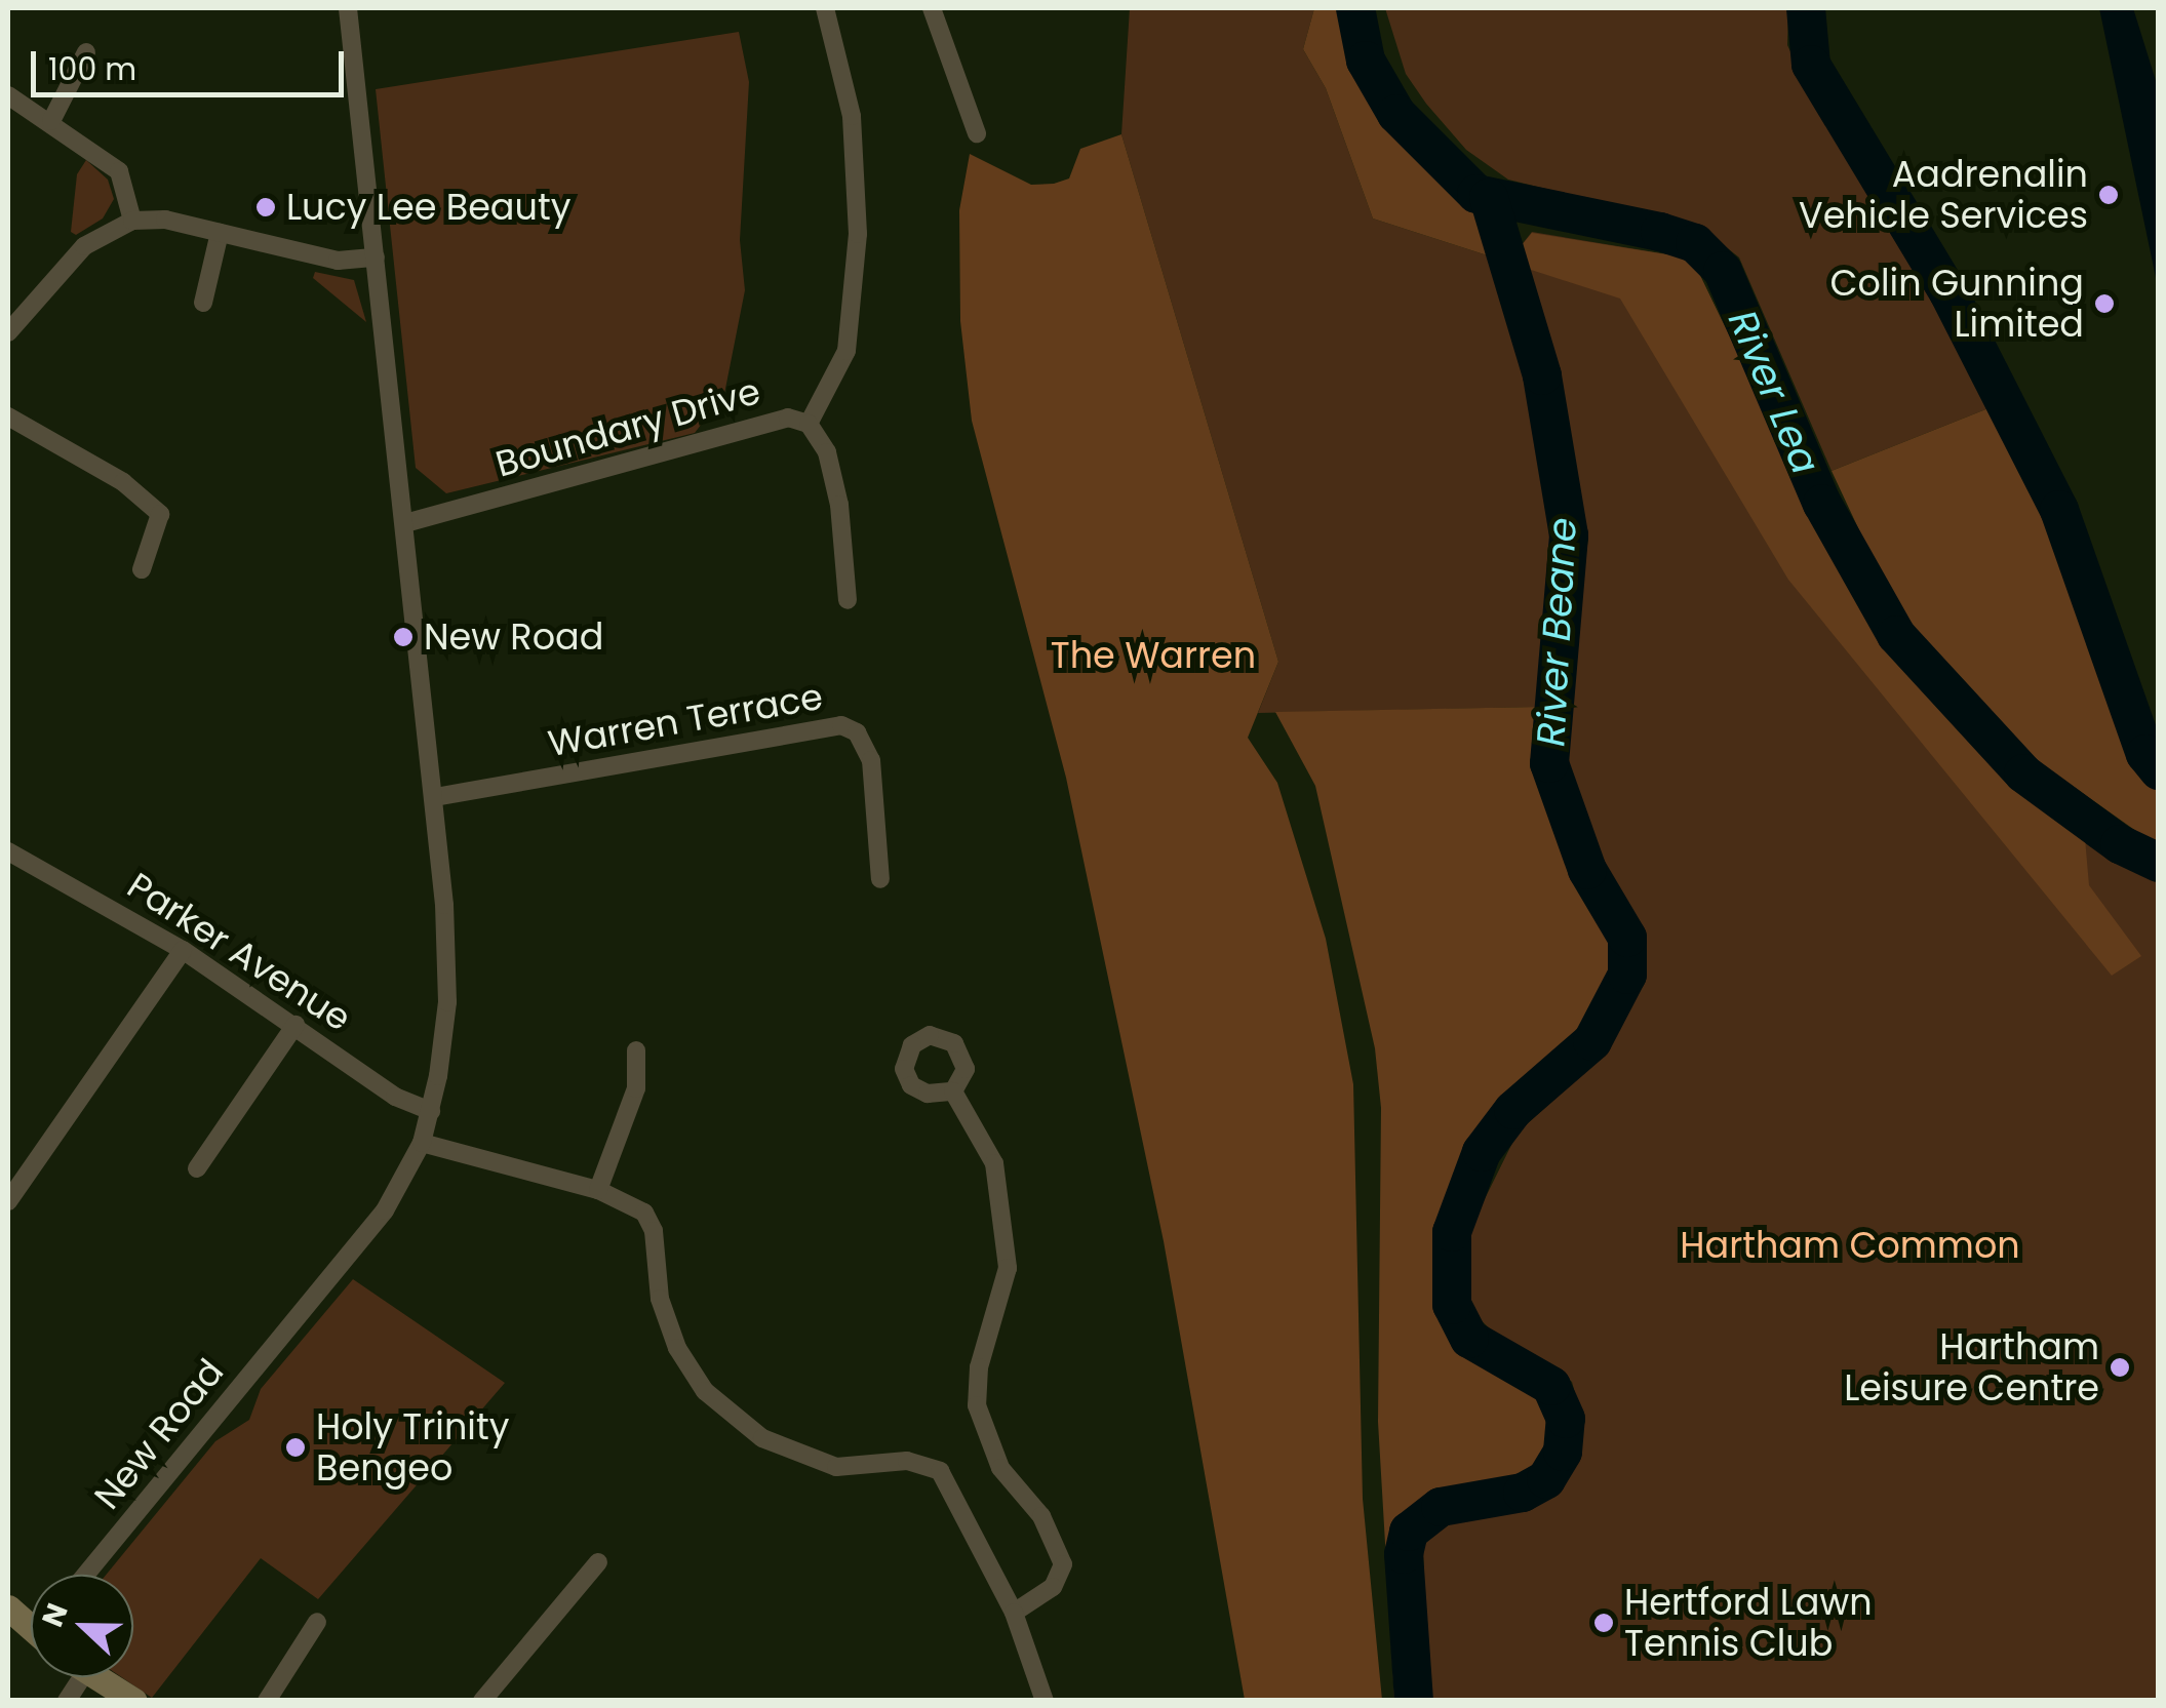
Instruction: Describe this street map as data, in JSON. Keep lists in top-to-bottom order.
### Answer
{
  "streets": {
    "street": [
      "Boundary Drive",
      "Warren Terrace",
      "Parker Avenue",
      "New Road"
    ]
  },
  "crossings": [
    ["Boundary Drive", "New Road"],
    ["Warren Terrace", "New Road"],
    ["Parker Avenue", "New Road"]
  ],
  "water": ["River Lea", "River Beane"],
  "parks": ["The Warren", "Hartham Common"],
  "places": [
    "Aadrenalin Vehicle Services",
    "Lucy Lee Beauty",
    "Colin Gunning Limited",
    "New Road",
    "Hartham Leisure Centre",
    "Holy Trinity Bengeo",
    "Hertford Lawn Tennis Club"
  ],
  "scale_bar": "100 m",
  "north": "left"
}
